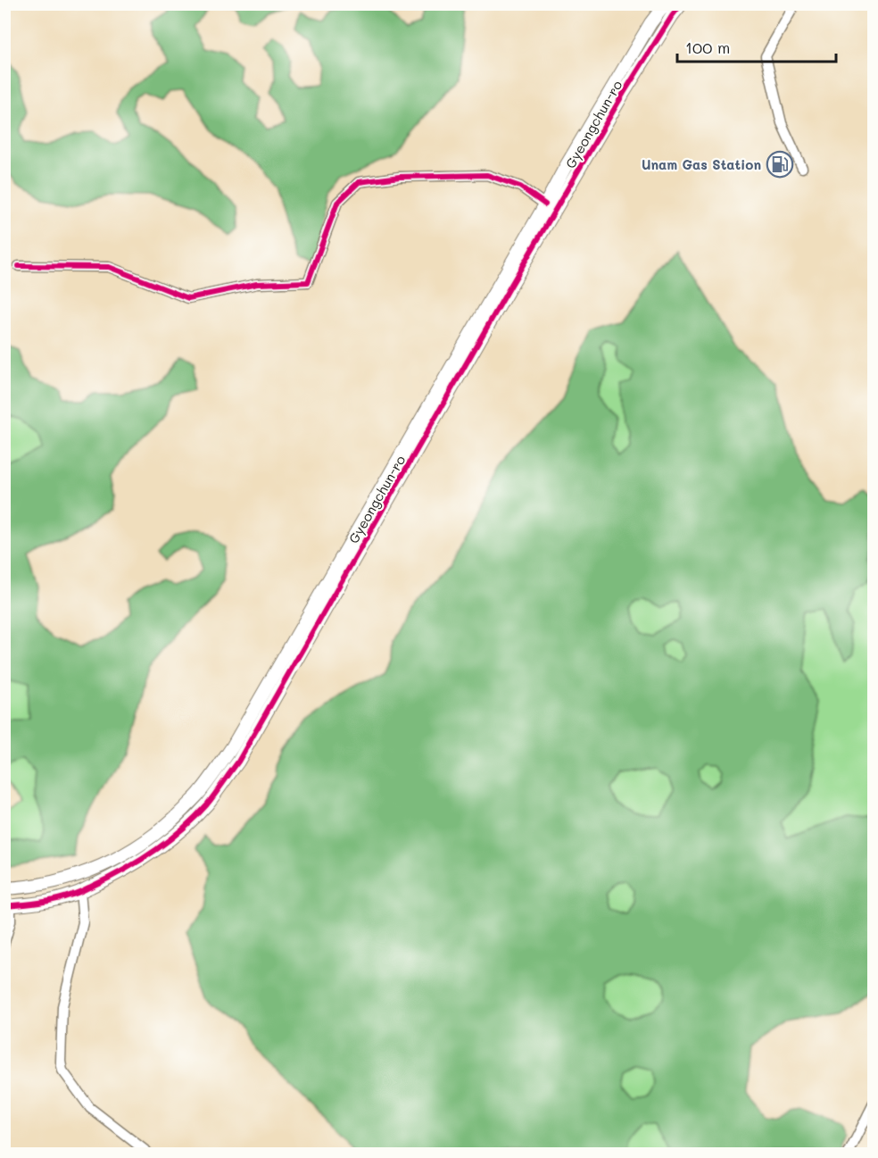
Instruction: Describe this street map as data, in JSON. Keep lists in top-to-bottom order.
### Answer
{
  "streets": {
    "street": ["Gyeongchun-ro"]
  },
  "places": {
    "fuel station": ["Unam Gas Station"]
  },
  "scale_bar": "100 m"
}
